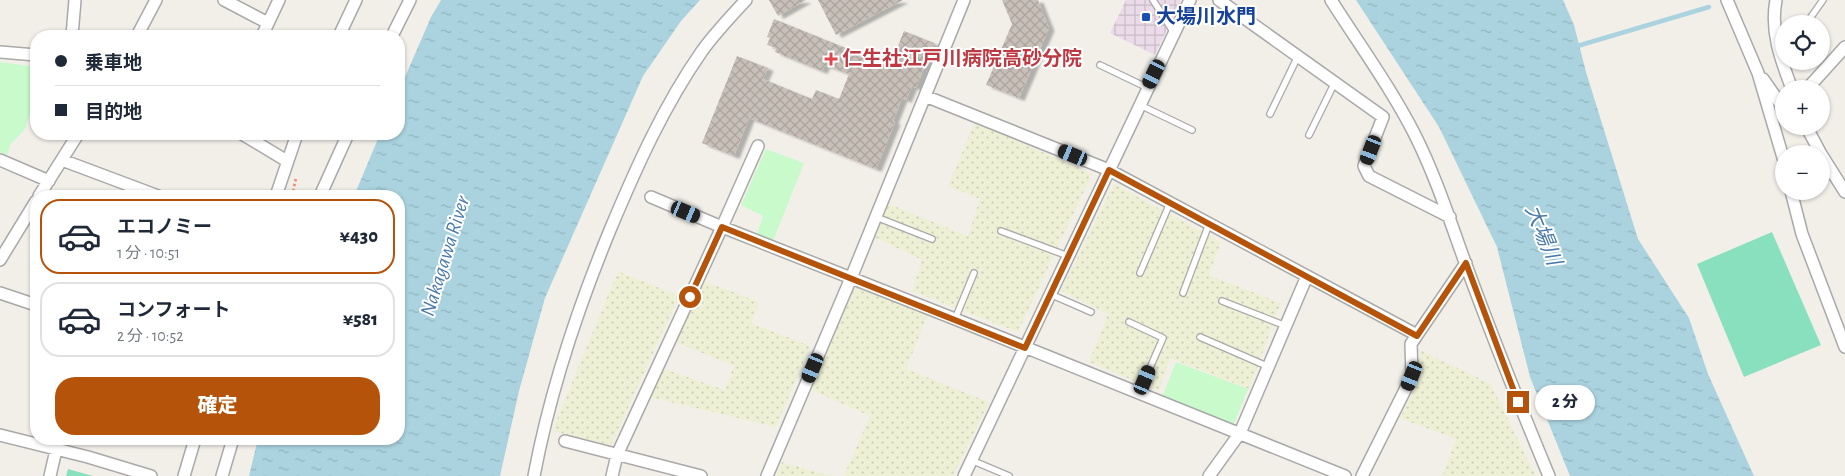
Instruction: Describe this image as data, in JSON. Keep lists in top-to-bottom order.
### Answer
{
  "water": ["大場川", "Nakagawa River"],
  "places": {
    "transit": ["大場川水門"],
    "health": ["仁生社江戸川病院高砂分院"]
  },
  "page": {
    "map_buttons": ["+", "−"],
    "banner": ["乗車地", "目的地"],
    "list": [
      {
        "name": "エコノミー",
        "note": "1 分 · 10:51",
        "value": "¥430"
      },
      {
        "name": "コンフォート",
        "note": "2 分 · 10:52",
        "value": "¥581"
      }
    ],
    "buttons": "確定",
    "bubble": "2 分"
  }
}
